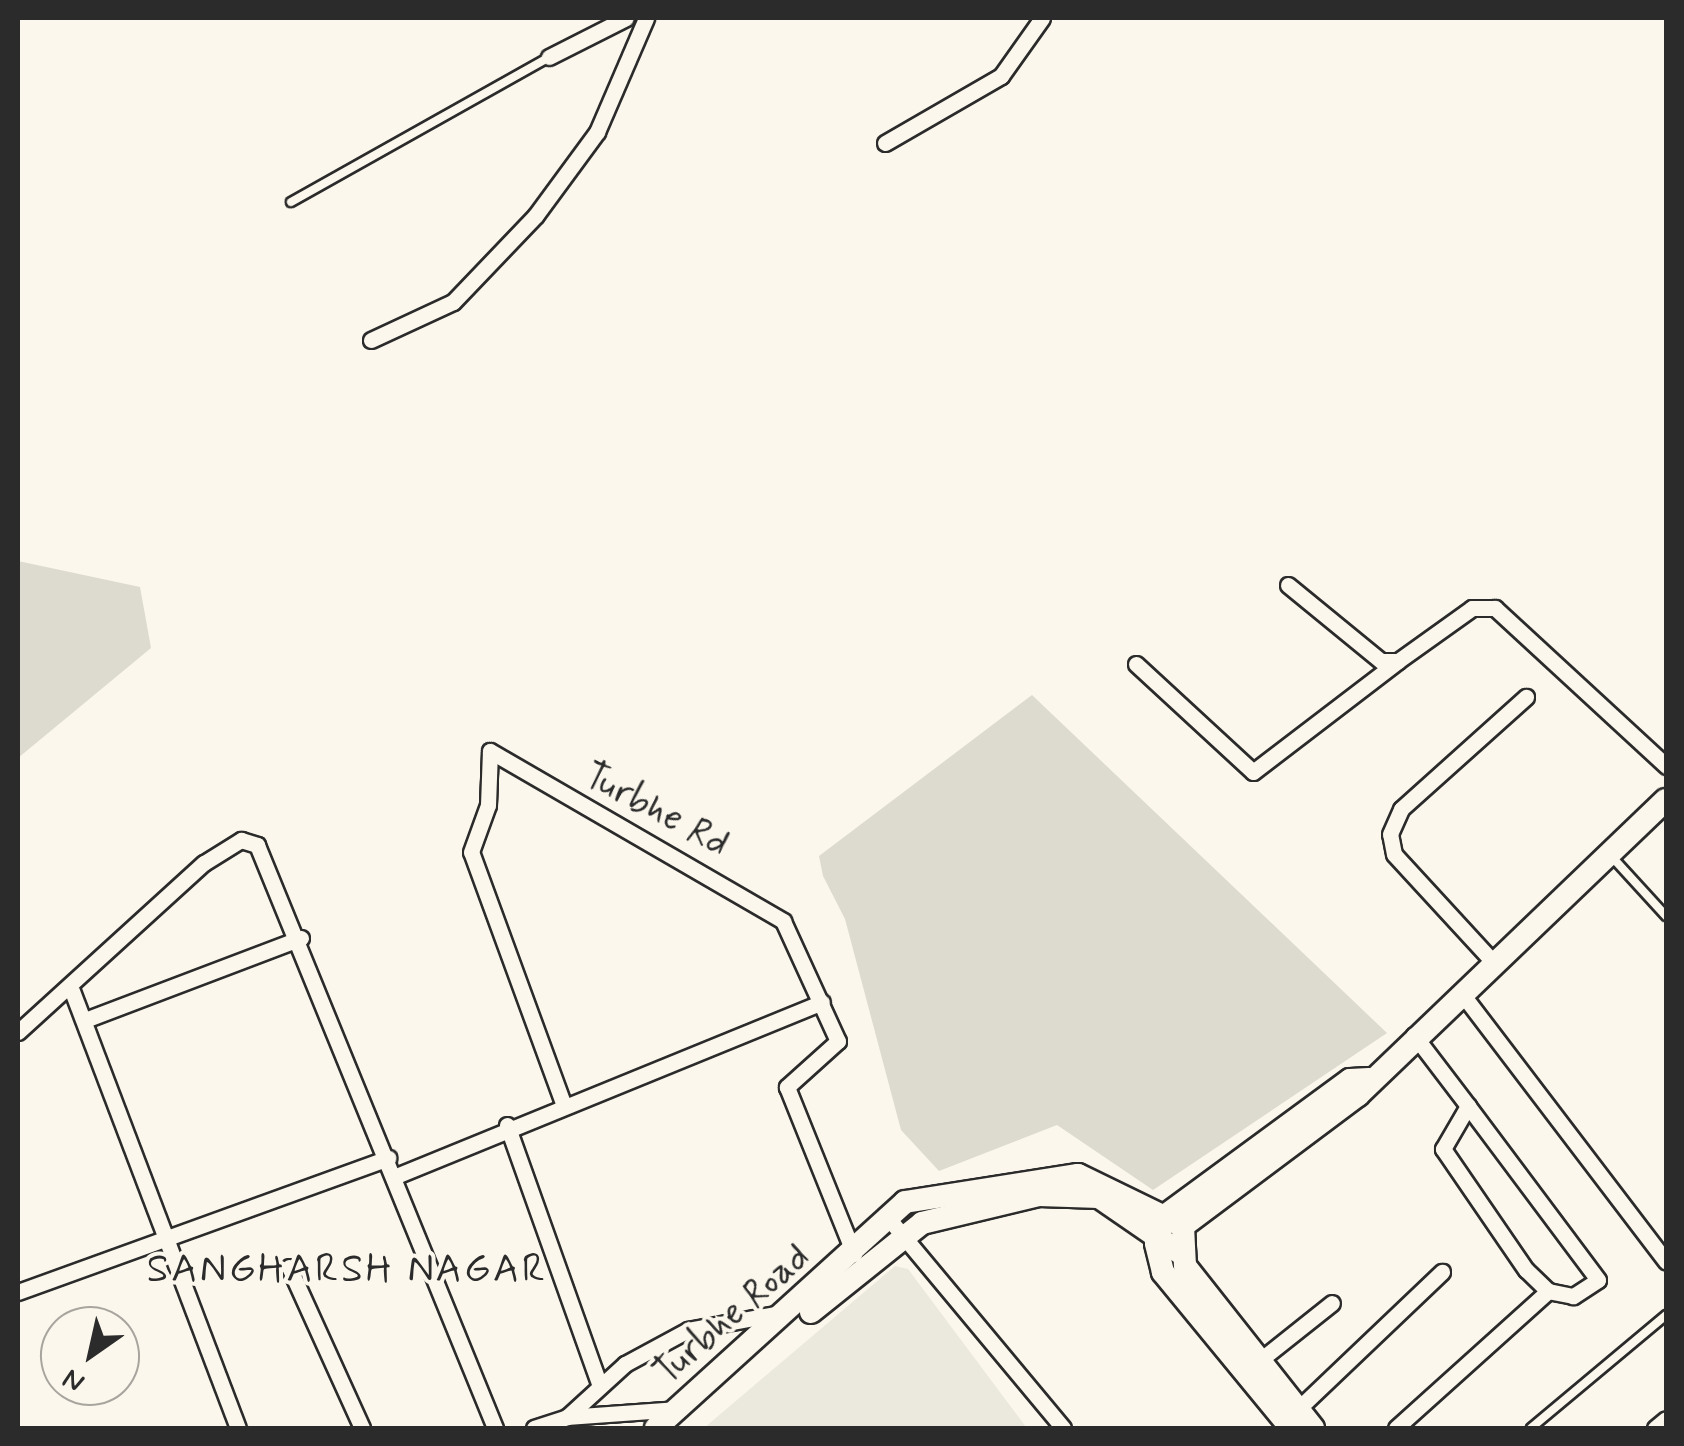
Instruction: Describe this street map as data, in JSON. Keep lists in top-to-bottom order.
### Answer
{
  "streets": {
    "main road": ["Turbhe Road"],
    "street": ["Turbhe Rd"]
  },
  "crossings": [
    ["Turbhe Rd", "Turbhe Road"]
  ],
  "districts": ["SANGHARSH NAGAR"],
  "north": "bottom left"
}
